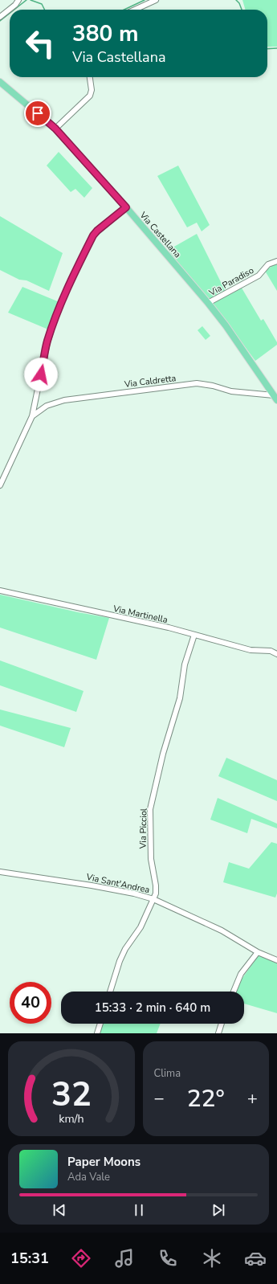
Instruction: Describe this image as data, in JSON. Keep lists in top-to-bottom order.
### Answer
{
  "streets": {
    "main road": ["Via Castellana"],
    "street": [
      "Via Paradiso",
      "Via Caldretta",
      "Via Martinella",
      "Via Picciol",
      "Via Sant'Andrea"
    ]
  },
  "crossings": [
    ["Via Castellana", "Via Paradiso"],
    ["Via Castellana", "Via Caldretta"],
    ["Via Martinella", "Via Picciol"],
    ["Via Picciol", "Via Sant'Andrea"]
  ],
  "page": {
    "turn": ["380 m", "Via Castellana"],
    "limit": "40",
    "trip": "15:33 · 2 min · 640 m",
    "tile": "Clima",
    "heat": ["−", "22°", "+"],
    "song": ["Paper Moons", "Ada Vale"],
    "tabs": "15:31",
    "gauge": ["32", "km/h"]
  }
}
